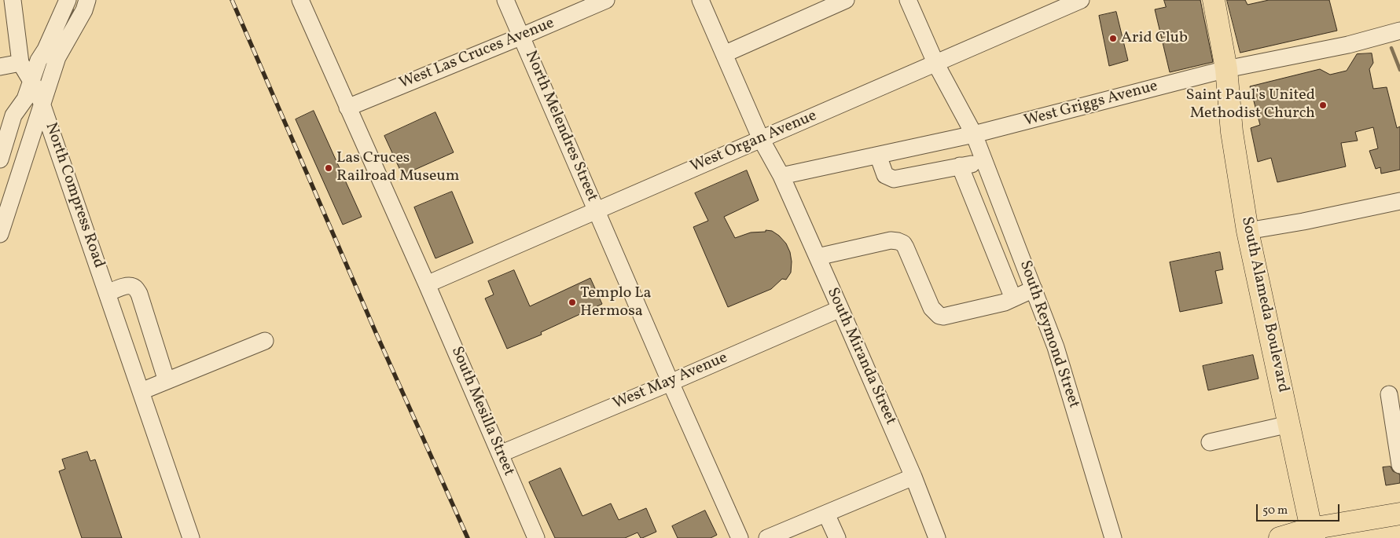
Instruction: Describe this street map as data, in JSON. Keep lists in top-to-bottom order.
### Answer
{
  "streets": {
    "main road": ["South Alameda Boulevard"],
    "street": [
      "West Las Cruces Avenue",
      "West Griggs Avenue",
      "North Melendres Street",
      "West Organ Avenue",
      "North Compress Road",
      "South Reymond Street",
      "South Miranda Street",
      "West May Avenue",
      "South Mesilla Street"
    ]
  },
  "crossings": [
    ["West Las Cruces Avenue", "North Melendres Street"],
    ["West Las Cruces Avenue", "South Mesilla Street"],
    ["West Griggs Avenue", "South Alameda Boulevard"],
    ["West Griggs Avenue", "South Reymond Street"],
    ["West Griggs Avenue", "South Miranda Street"],
    ["North Melendres Street", "West Organ Avenue"],
    ["North Melendres Street", "West May Avenue"],
    ["West Organ Avenue", "South Reymond Street"],
    ["West Organ Avenue", "South Miranda Street"],
    ["West Organ Avenue", "South Mesilla Street"],
    ["South Miranda Street", "West May Avenue"],
    ["West May Avenue", "South Mesilla Street"]
  ],
  "places": [
    "Arid Club",
    "Saint Paul's United Methodist Church",
    "Las Cruces Railroad Museum",
    "Templo La Hermosa"
  ],
  "scale_bar": "50 m"
}
